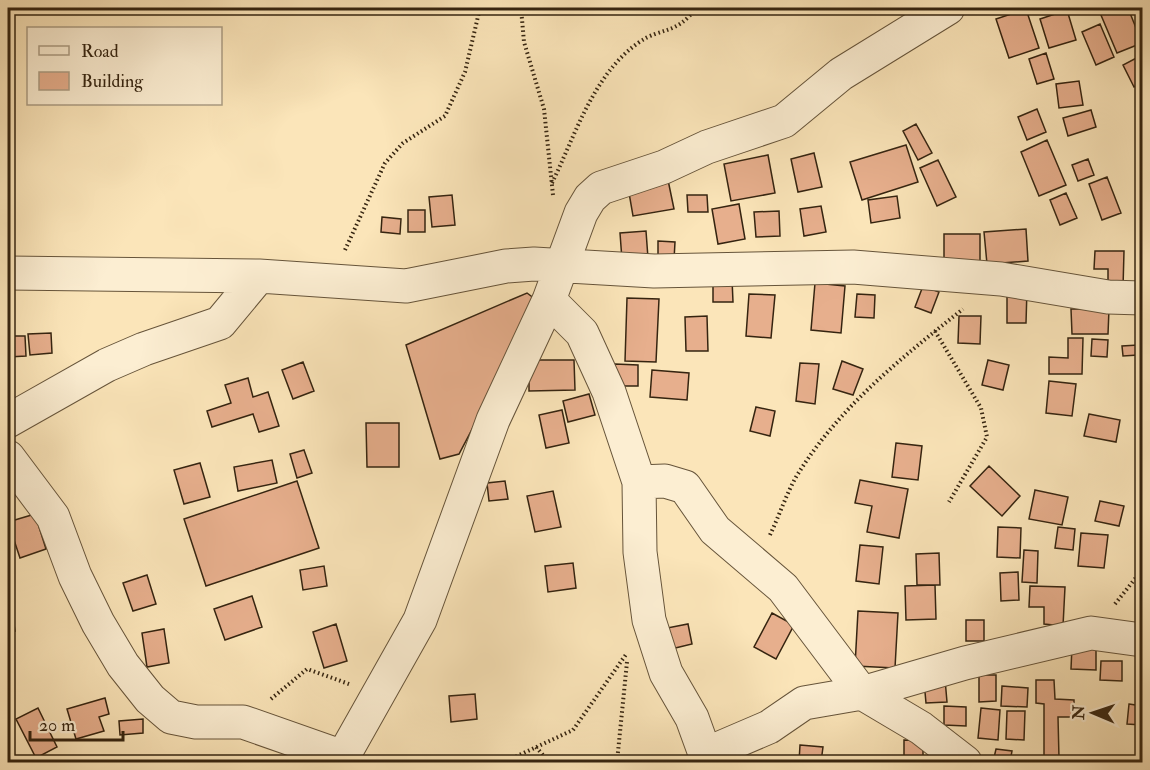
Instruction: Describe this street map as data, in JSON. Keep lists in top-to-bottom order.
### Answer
{
  "legend": ["Road", "Building"],
  "scale_bar": "20 m",
  "north": "left"
}
